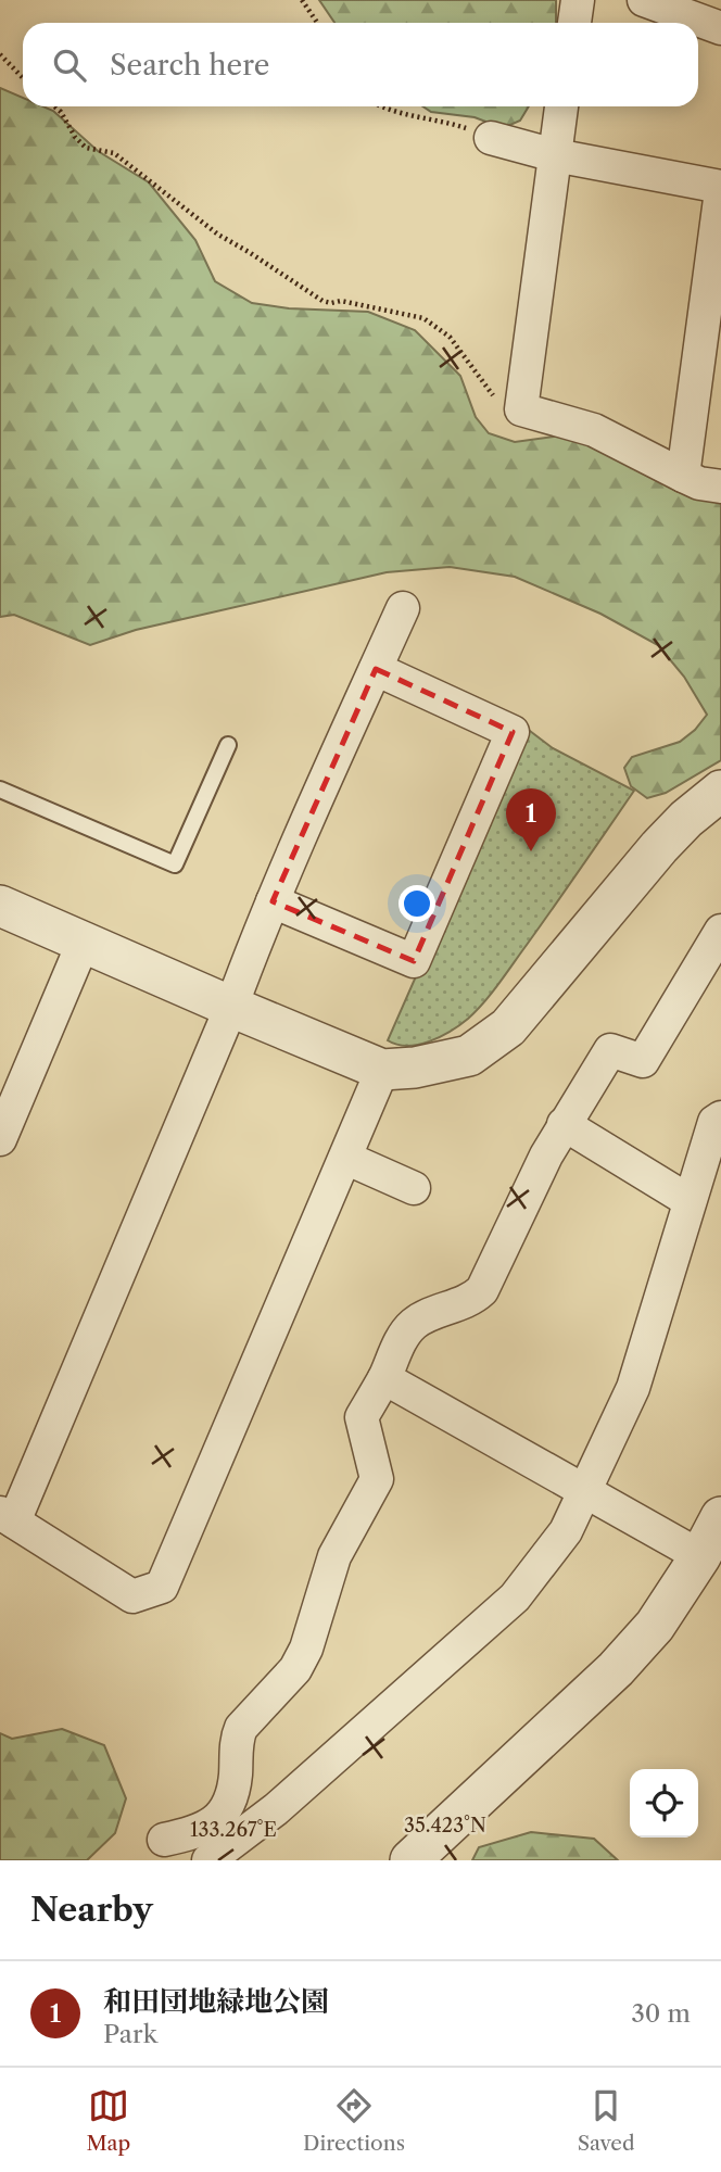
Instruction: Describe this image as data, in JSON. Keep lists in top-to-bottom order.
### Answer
{
  "page": {
    "search": "Search here",
    "pins": "1",
    "heading": "Nearby",
    "list": [
      {
        "mark": "1",
        "name": "和田団地緑地公園",
        "note": "Park",
        "value": "30 m"
      }
    ],
    "nav": ["Map", "Directions", "Saved"]
  },
  "coordinates": ["35.423°N", "133.267°E"]
}
